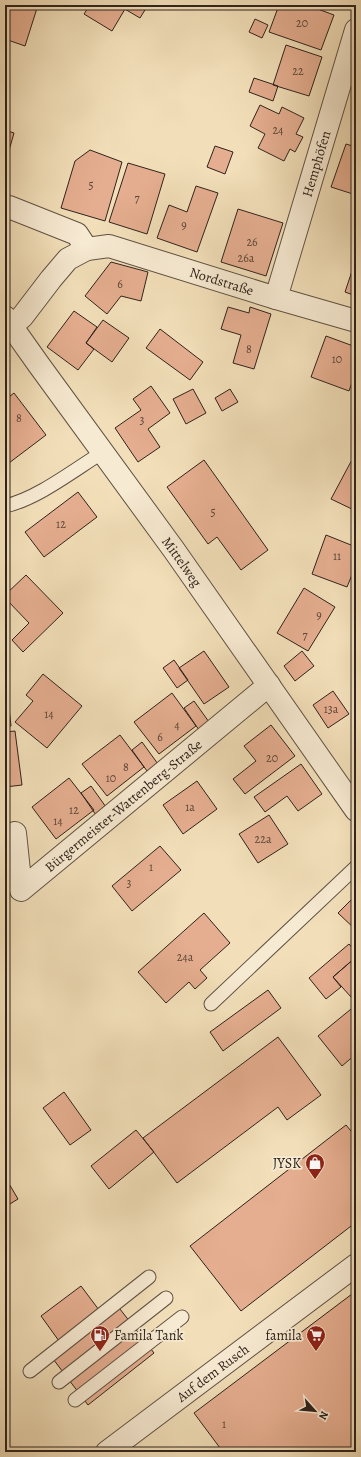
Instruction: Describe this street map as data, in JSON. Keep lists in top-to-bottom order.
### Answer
{
  "streets": {
    "street": [
      "Hemphöfen",
      "Nordstraße",
      "Mittelweg",
      "Bürgermeister-Wattenberg-Straße",
      "Auf dem Rusch"
    ]
  },
  "crossings": [
    ["Hemphöfen", "Nordstraße"],
    ["Nordstraße", "Mittelweg"],
    ["Mittelweg", "Bürgermeister-Wattenberg-Straße"]
  ],
  "places": {
    "shop": ["JYSK"],
    "fuel station": ["Famila Tank"],
    "supermarket": ["famila"]
  },
  "house_numbers": [
    "20",
    "22",
    "24",
    "5",
    "7",
    "9",
    "26",
    "26a",
    "6",
    "8",
    "10",
    "8",
    "3",
    "5",
    "12",
    "11",
    "9",
    "7",
    "13a",
    "14",
    "4",
    "6",
    "20",
    "8",
    "10",
    "1a",
    "12",
    "14",
    "22a",
    "1",
    "3",
    "24a",
    "1"
  ],
  "north": "bottom right"
}
